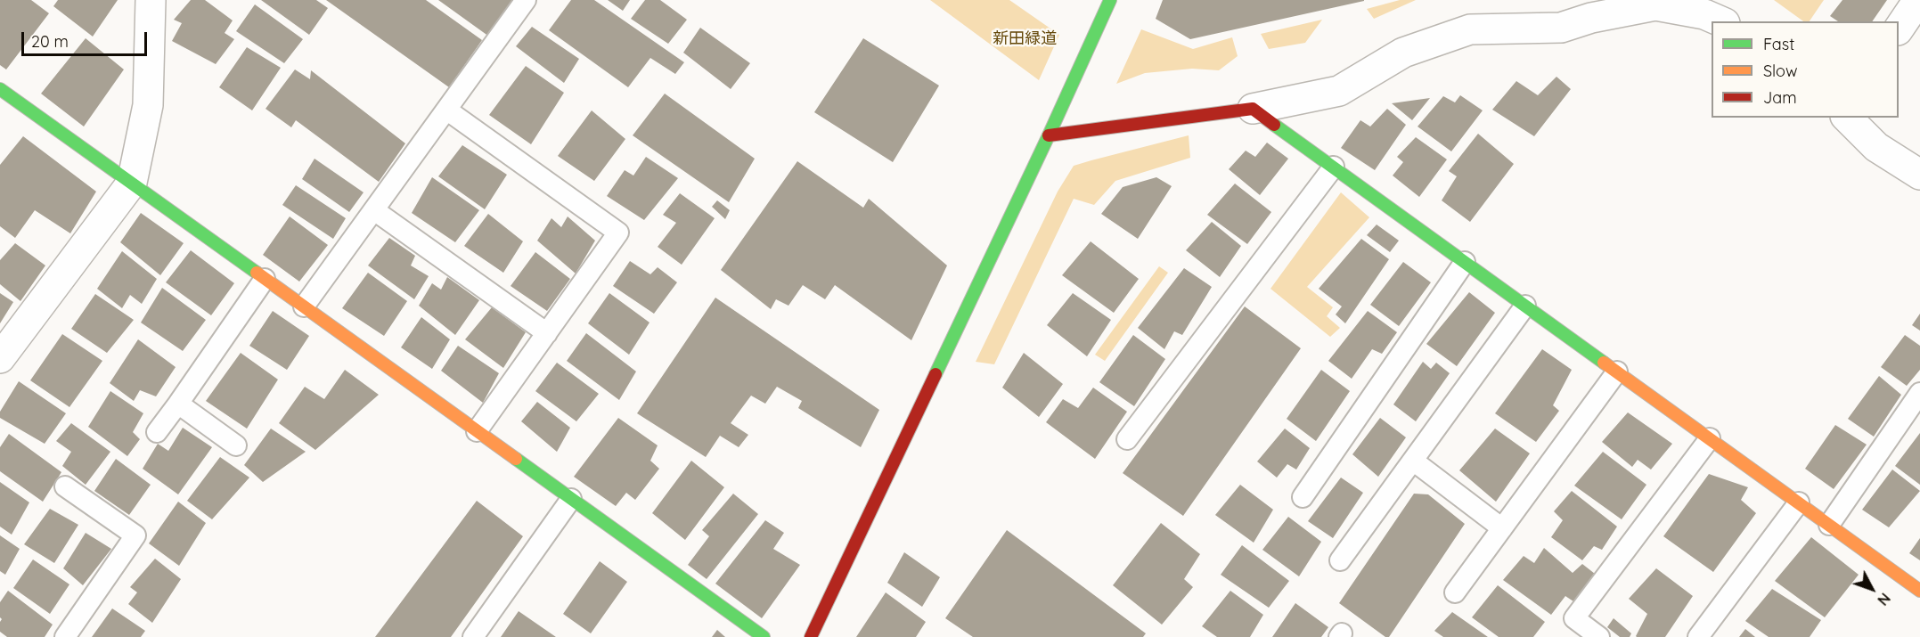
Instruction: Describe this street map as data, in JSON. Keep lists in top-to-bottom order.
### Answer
{
  "parks": ["新田緑道"],
  "legend": ["Fast", "Slow", "Jam"],
  "scale_bar": "20 m",
  "north": "bottom right"
}
